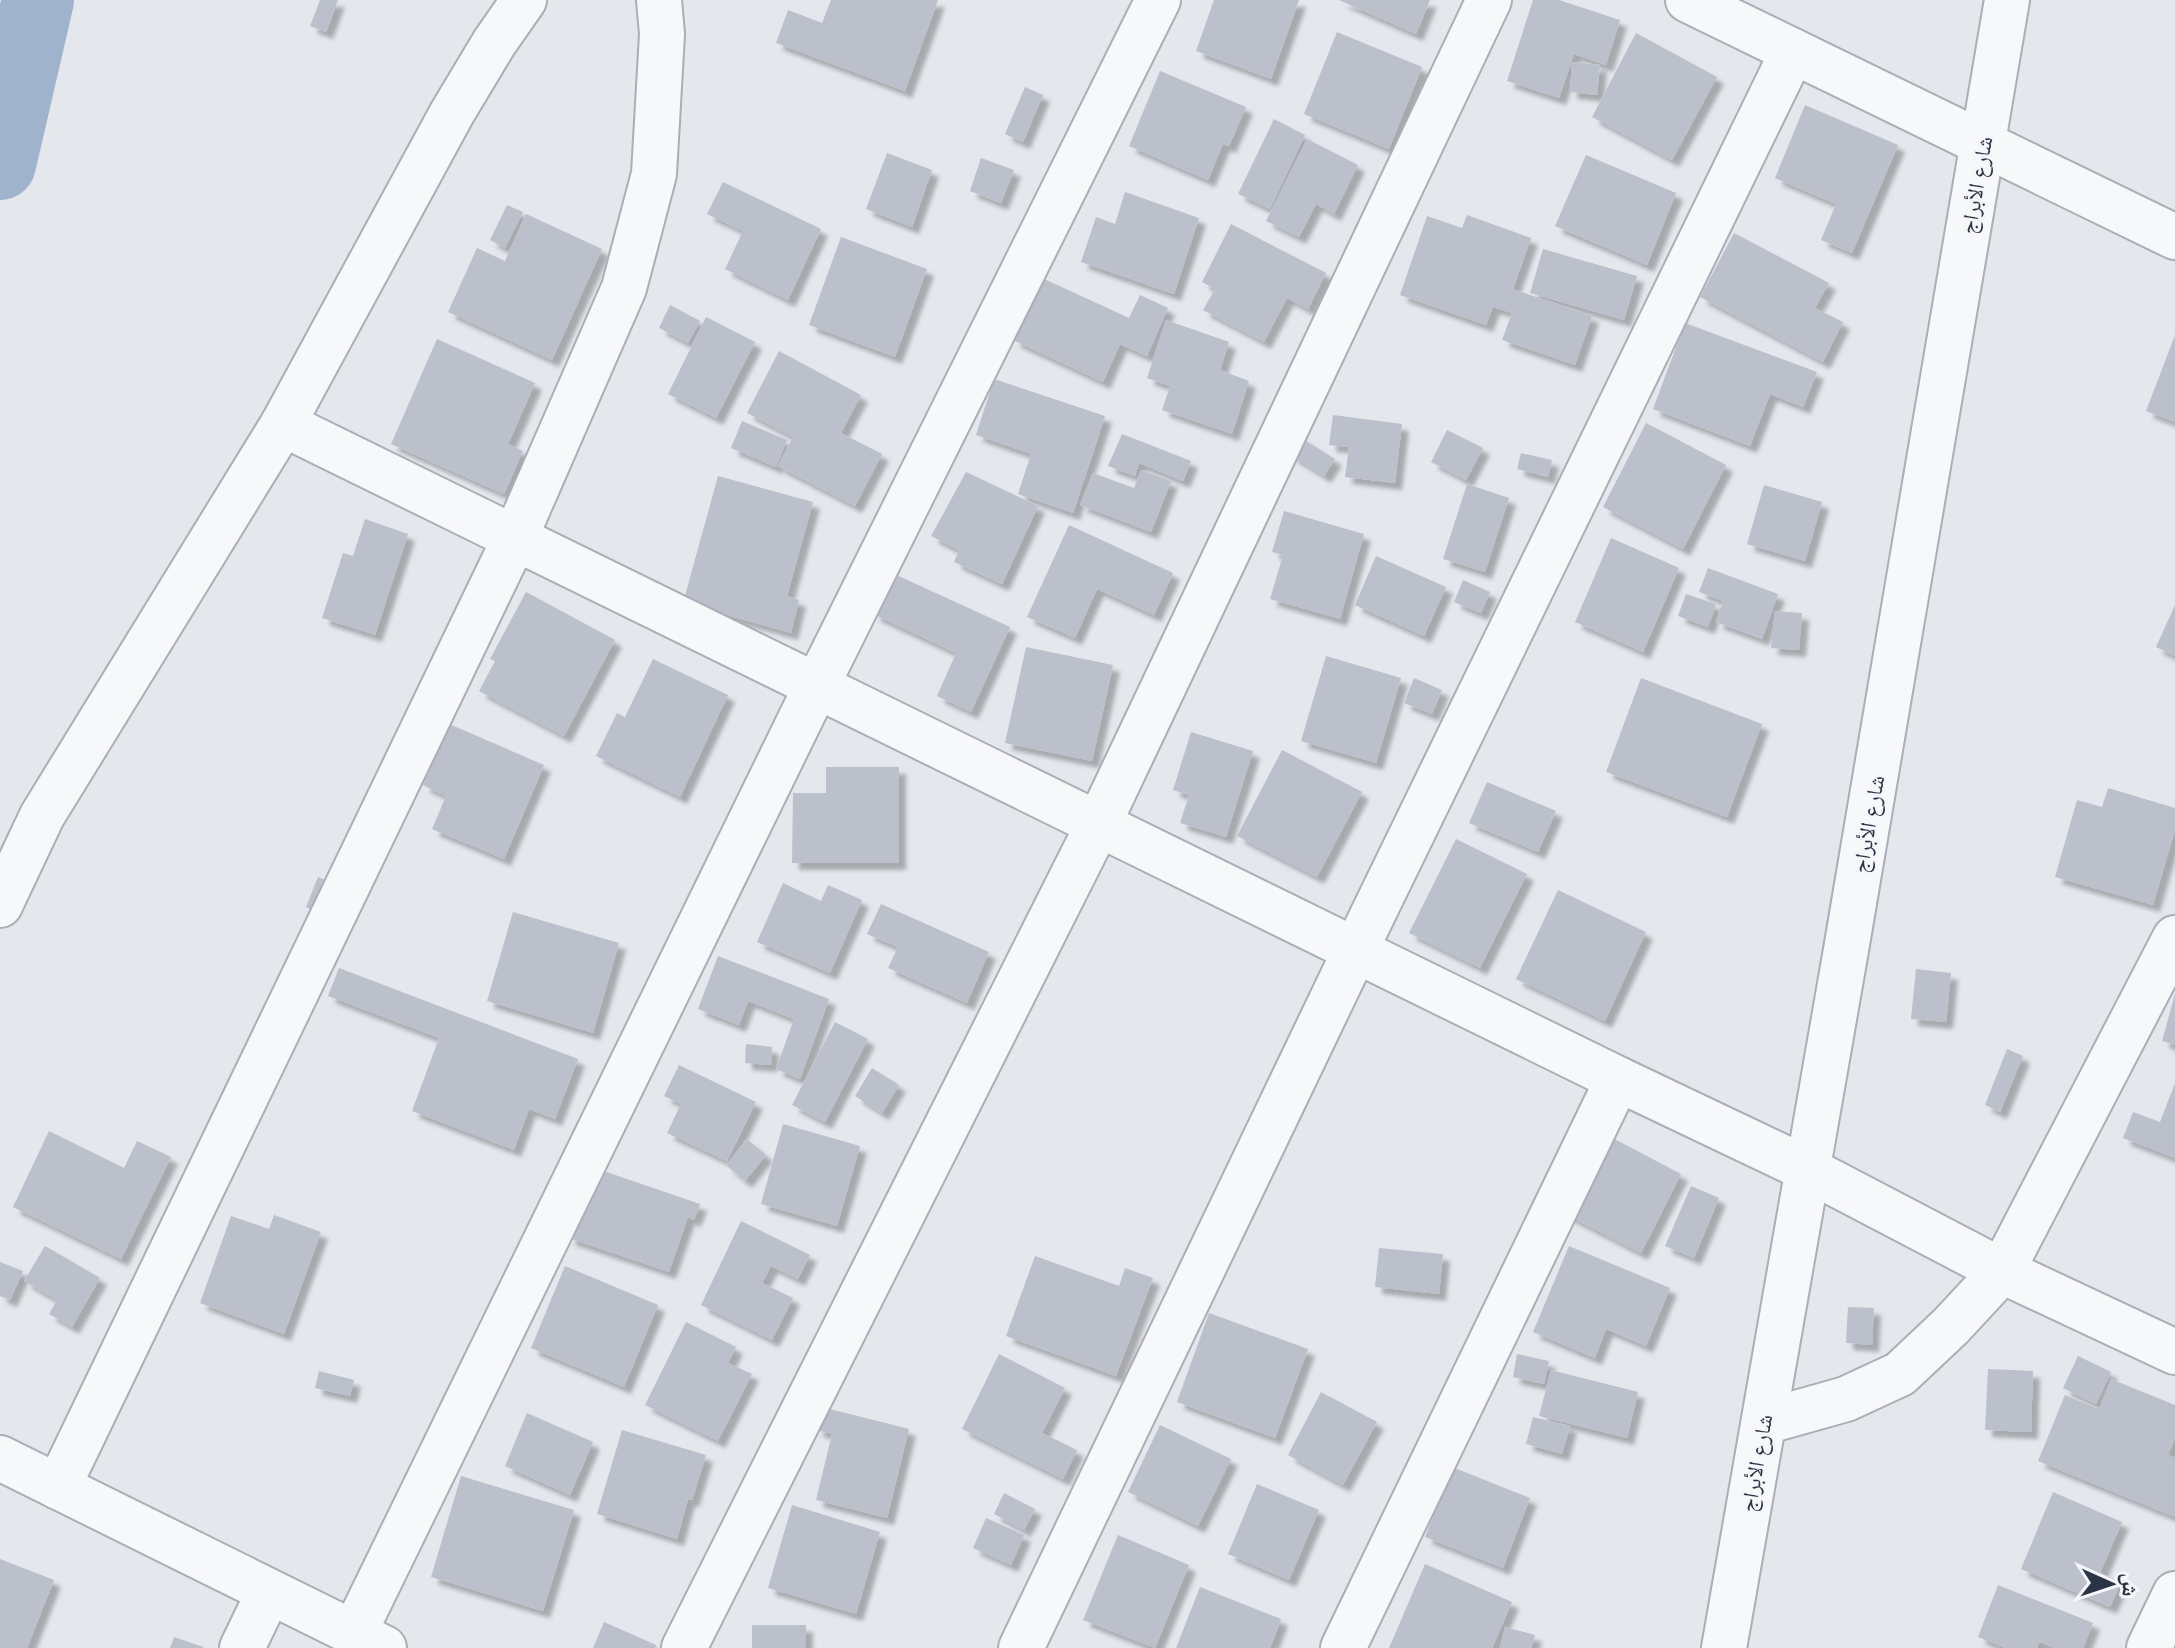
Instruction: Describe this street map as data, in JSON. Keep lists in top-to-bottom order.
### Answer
{
  "streets": {
    "street": ["شارع الأبراج"]
  },
  "north": "right"
}
